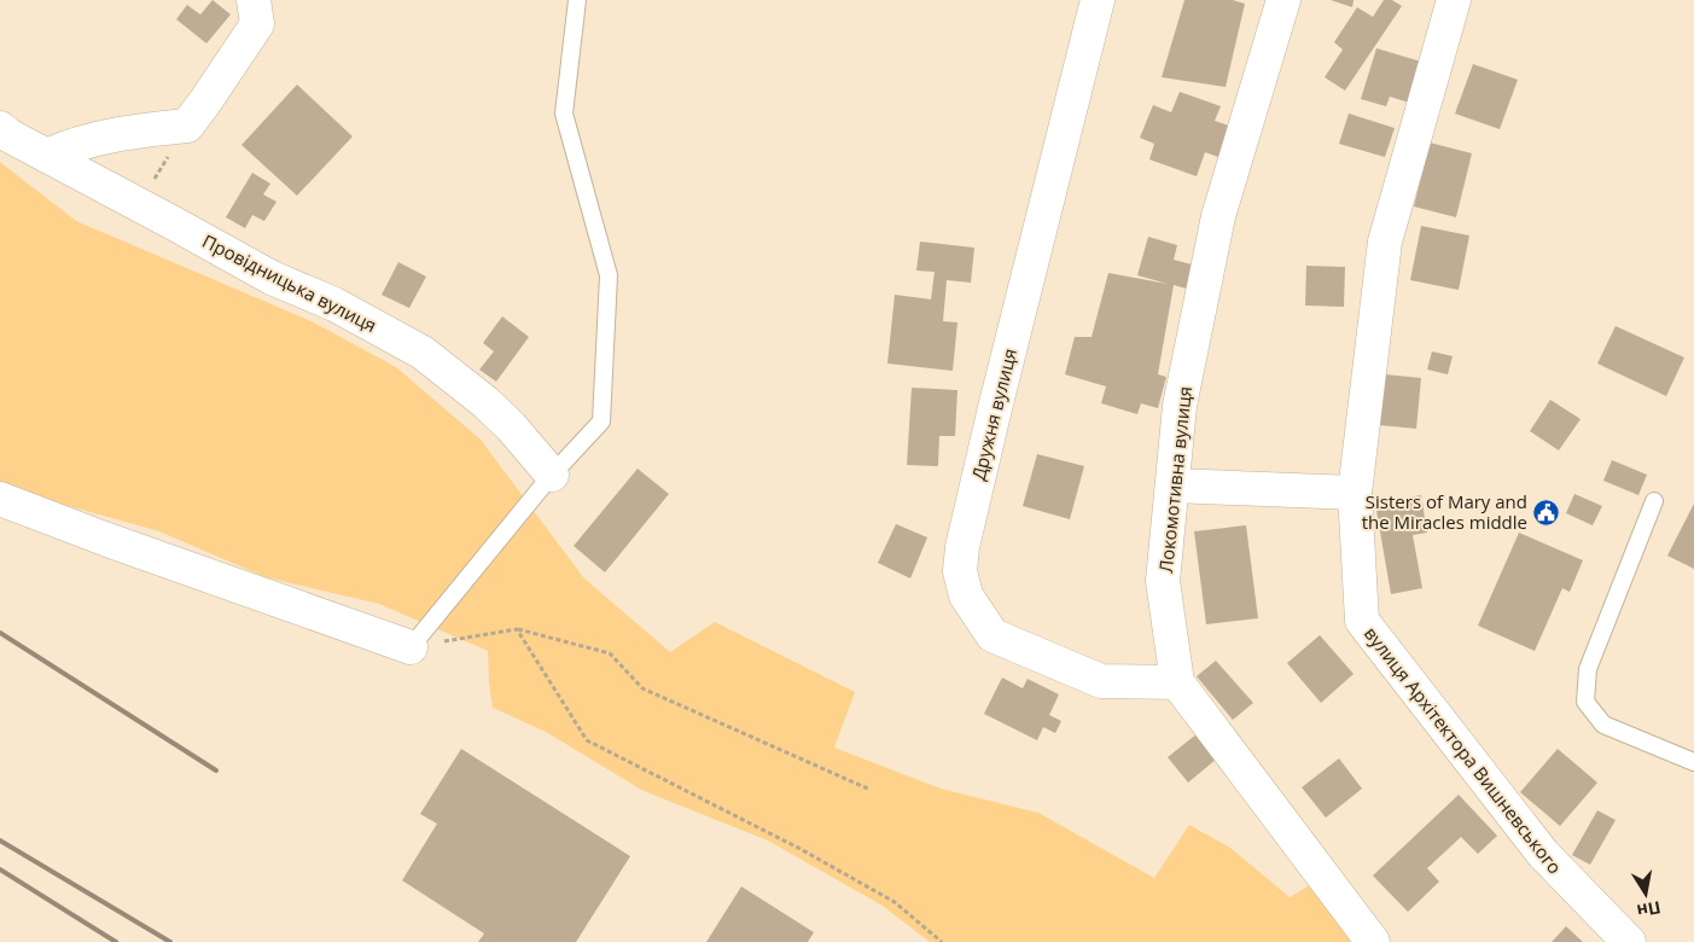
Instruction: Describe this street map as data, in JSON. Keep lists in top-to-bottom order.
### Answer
{
  "streets": {
    "street": [
      "Провідницька вулиця",
      "Дружня вулиця",
      "Локомотивна вулиця",
      "вулиця Архітектора Вишневського"
    ]
  },
  "crossings": [
    ["Дружня вулиця", "Локомотивна вулиця"]
  ],
  "places": {
    "public building": ["Sisters of Mary and the Miracles middle"]
  },
  "north": "bottom"
}
